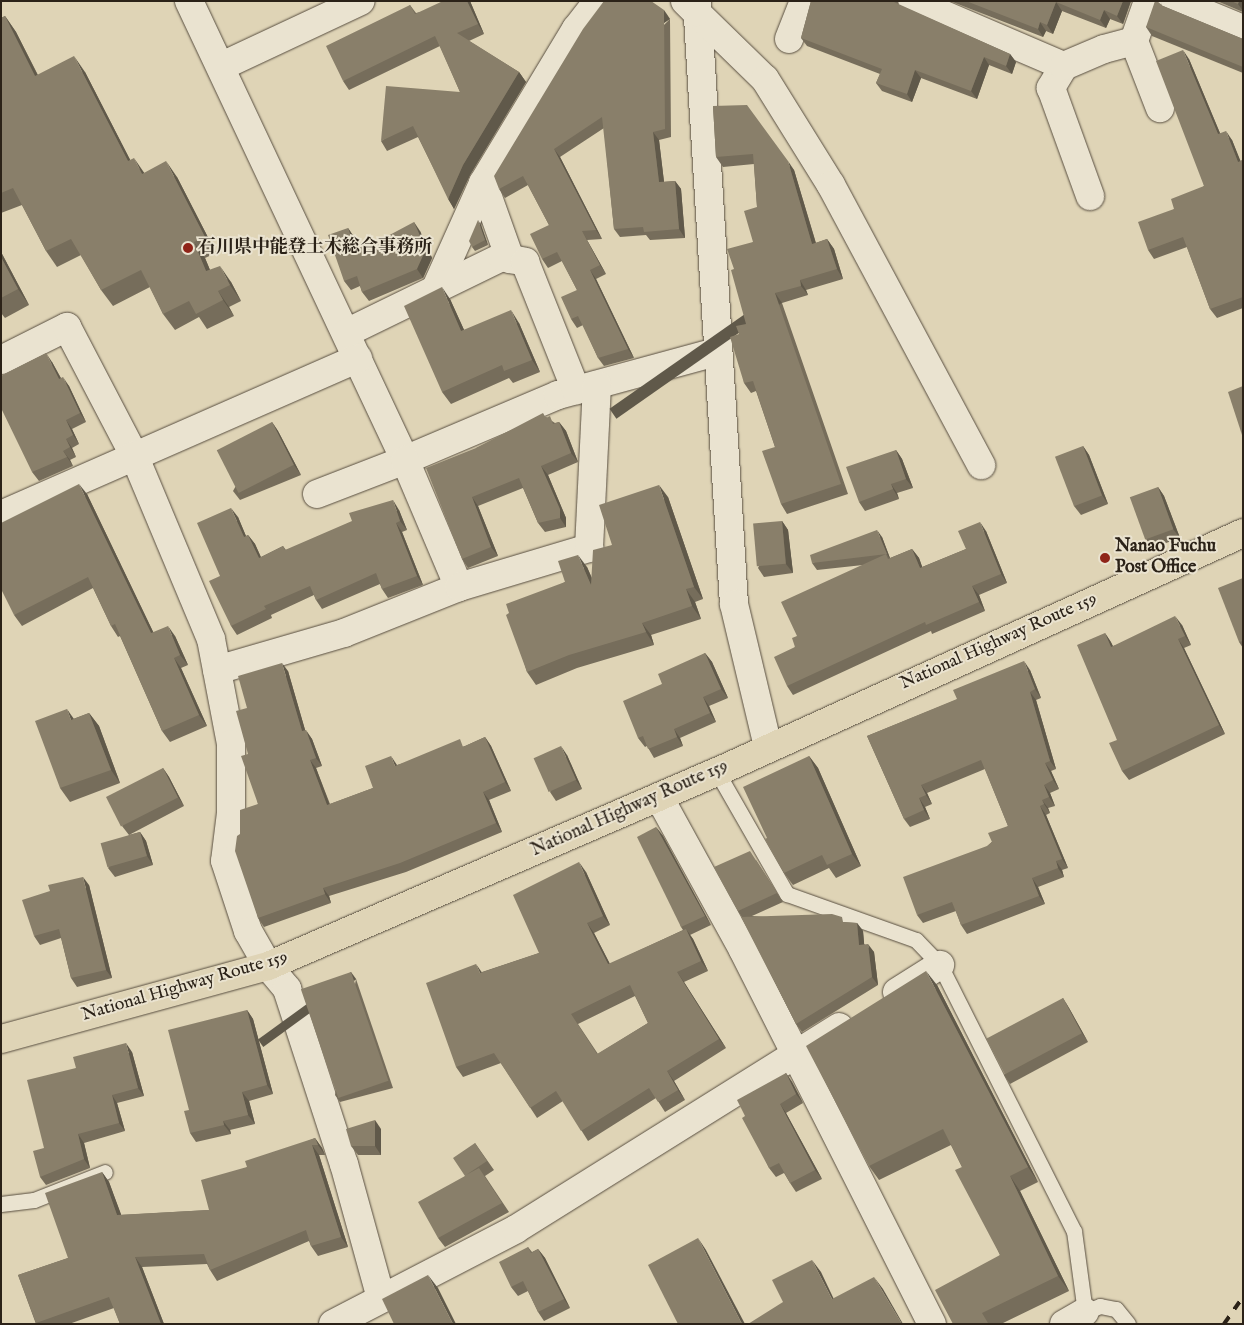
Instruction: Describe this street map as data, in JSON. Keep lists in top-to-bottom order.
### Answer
{
  "streets": {
    "highway": ["National Highway Route 159"]
  },
  "places": ["石川県中能登土木総合事務所", "Nanao Fuchu Post Office"]
}
